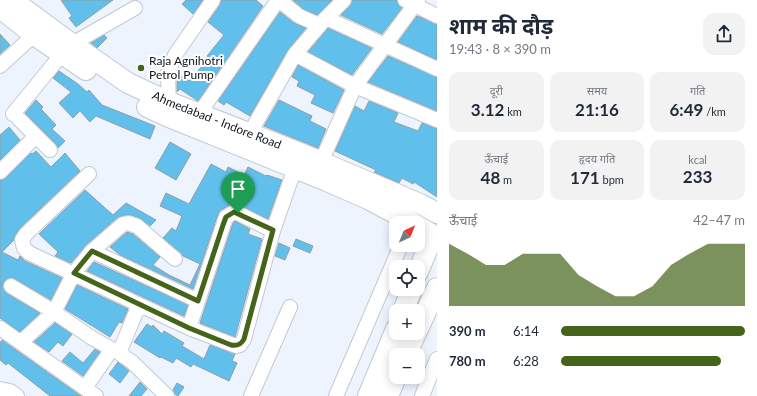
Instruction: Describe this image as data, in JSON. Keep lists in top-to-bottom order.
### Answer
{
  "streets": {
    "highway": ["Ahmedabad - Indore Road"]
  },
  "places": ["Raja Agnihotri Petrol Pump"],
  "north": "top right",
  "page": {
    "heading": ["शाम की दौड़", "19:43 · 8 × 390 m"],
    "stats": [
      ["दूरी", "3.12 km"],
      ["समय", "21:16"],
      ["गति", "6:49 /km"],
      ["ऊँचाई", "48 m"],
      ["हृदय गति", "171 bpm"],
      ["kcal", "233"]
    ],
    "chart": ["ऊँचाई", "42–47 m"],
    "map_buttons": ["+", "−"],
    "list": [
      {
        "name": "390 m",
        "note": "6:14"
      },
      {
        "name": "780 m",
        "note": "6:28"
      }
    ]
  }
}
